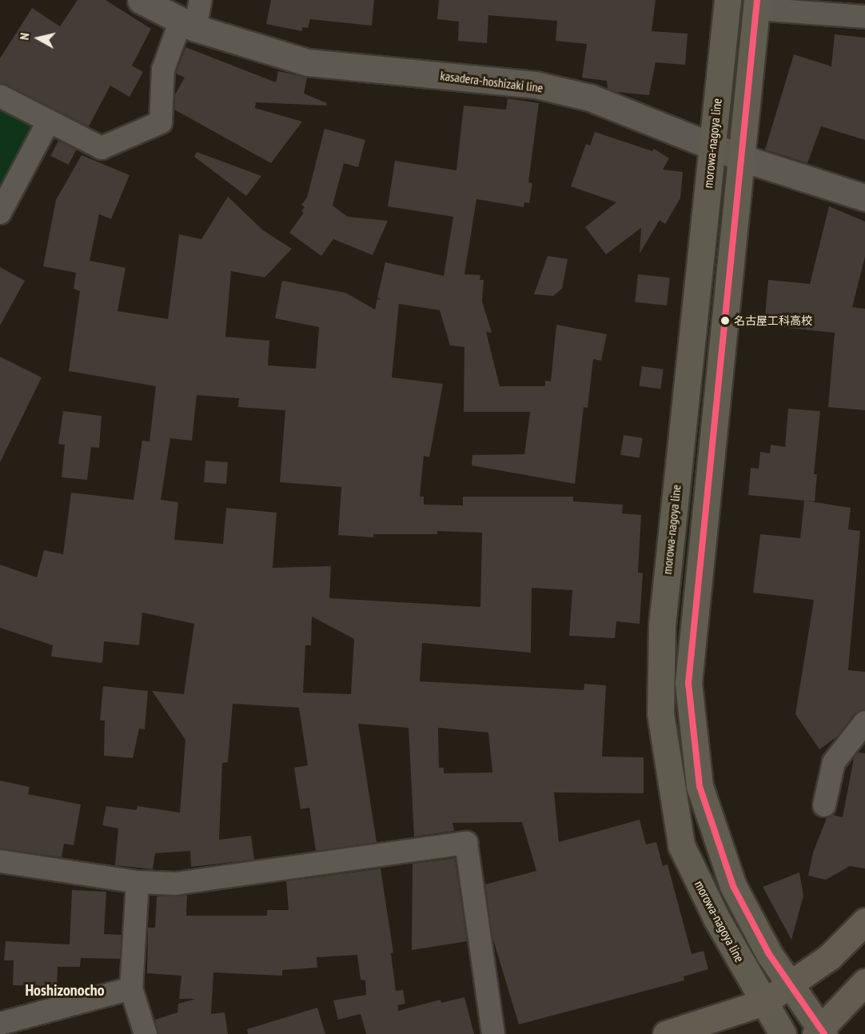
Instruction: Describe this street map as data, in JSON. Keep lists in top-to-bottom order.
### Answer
{
  "streets": {
    "main road": ["kasadera-hoshizaki line", "morowa-nagoya line"]
  },
  "crossings": [
    ["kasadera-hoshizaki line", "morowa-nagoya line"]
  ],
  "districts": ["Hoshizonocho"],
  "places": ["名古屋工科高校"],
  "north": "left"
}
